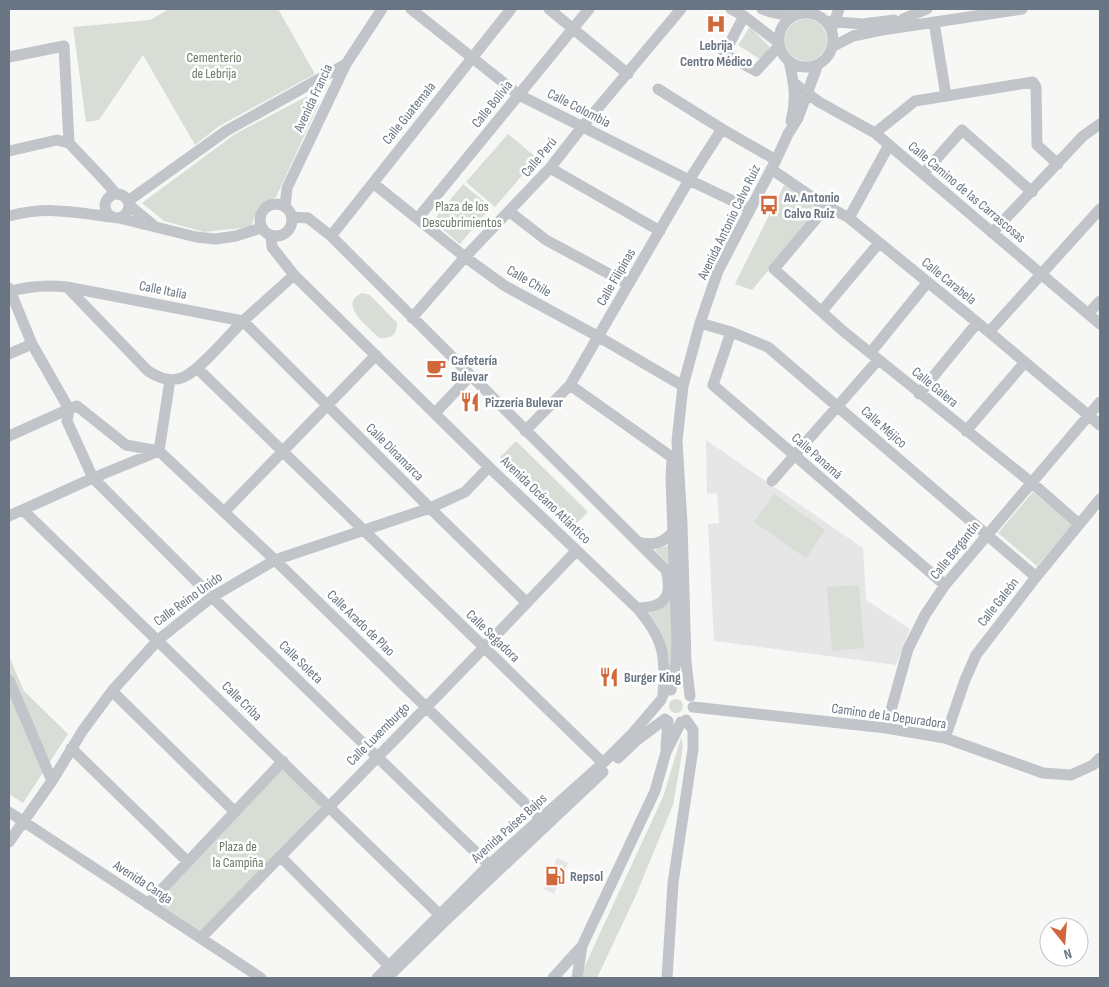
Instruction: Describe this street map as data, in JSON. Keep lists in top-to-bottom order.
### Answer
{
  "streets": {
    "street": [
      "Avenida Francia",
      "Calle Bolivia",
      "Calle Colombia",
      "Calle Guatemala",
      "Calle Perú",
      "Calle Camino de las Carrascosas",
      "Avenida Antonio Calvo Ruiz",
      "Calle Filipinas",
      "Calle Chile",
      "Calle Carabela",
      "Calle Italia",
      "Calle Galera",
      "Calle Méjico",
      "Calle Dinamarca",
      "Calle Panamá",
      "Avenida Océano Atlántico",
      "Calle Bergantín",
      "Calle Reino Unido",
      "Calle Galeón",
      "Calle Arado de Plao",
      "Calle Segadora",
      "Calle Soleta",
      "Calle Criba",
      "Camino de la Depuradora",
      "Calle Luxemburgo",
      "Avenida Países Bajos",
      "Avenida Canga"
    ]
  },
  "crossings": [
    ["Avenida Francia", "Avenida Océano Atlántico"],
    ["Calle Bolivia", "Calle Colombia"],
    ["Calle Bolivia", "Calle Chile"],
    ["Calle Colombia", "Calle Guatemala"],
    ["Calle Colombia", "Calle Perú"],
    ["Calle Colombia", "Avenida Antonio Calvo Ruiz"],
    ["Calle Colombia", "Calle Filipinas"],
    ["Calle Guatemala", "Calle Chile"],
    ["Calle Perú", "Calle Chile"],
    ["Calle Camino de las Carrascosas", "Avenida Antonio Calvo Ruiz"],
    ["Avenida Antonio Calvo Ruiz", "Calle Chile"],
    ["Avenida Antonio Calvo Ruiz", "Calle Carabela"],
    ["Avenida Antonio Calvo Ruiz", "Calle Méjico"],
    ["Avenida Antonio Calvo Ruiz", "Avenida Océano Atlántico"],
    ["Avenida Antonio Calvo Ruiz", "Camino de la Depuradora"],
    ["Avenida Antonio Calvo Ruiz", "Avenida Países Bajos"],
    ["Calle Filipinas", "Calle Chile"],
    ["Calle Filipinas", "Calle Carabela"],
    ["Calle Carabela", "Calle Galera"],
    ["Calle Carabela", "Calle Bergantín"],
    ["Calle Italia", "Calle Dinamarca"],
    ["Calle Galera", "Calle Bergantín"],
    ["Calle Galera", "Calle Galeón"],
    ["Calle Méjico", "Calle Panamá"],
    ["Calle Méjico", "Calle Bergantín"],
    ["Calle Méjico", "Calle Galeón"],
    ["Calle Dinamarca", "Calle Reino Unido"],
    ["Calle Dinamarca", "Calle Luxemburgo"],
    ["Calle Panamá", "Calle Bergantín"],
    ["Avenida Océano Atlántico", "Calle Reino Unido"],
    ["Avenida Océano Atlántico", "Camino de la Depuradora"],
    ["Avenida Océano Atlántico", "Calle Luxemburgo"],
    ["Avenida Océano Atlántico", "Avenida Países Bajos"],
    ["Calle Bergantín", "Camino de la Depuradora"],
    ["Calle Reino Unido", "Calle Arado de Plao"],
    ["Calle Reino Unido", "Calle Segadora"],
    ["Calle Reino Unido", "Calle Soleta"],
    ["Calle Reino Unido", "Calle Criba"],
    ["Calle Reino Unido", "Avenida Canga"],
    ["Calle Galeón", "Camino de la Depuradora"],
    ["Calle Arado de Plao", "Calle Luxemburgo"],
    ["Calle Arado de Plao", "Avenida Países Bajos"],
    ["Calle Segadora", "Calle Luxemburgo"],
    ["Calle Segadora", "Avenida Países Bajos"],
    ["Calle Soleta", "Calle Luxemburgo"],
    ["Calle Soleta", "Avenida Países Bajos"],
    ["Calle Criba", "Calle Luxemburgo"],
    ["Calle Criba", "Avenida Países Bajos"],
    ["Camino de la Depuradora", "Avenida Países Bajos"],
    ["Calle Luxemburgo", "Avenida Canga"]
  ],
  "parks": ["Cementerio de Lebrija", "Plaza de los Descubrimientos", "Plaza de la Campiña"],
  "places": {
    "hospital": ["Lebrija Centro Médico"],
    "bus stop": ["Av. Antonio Calvo Ruiz"],
    "cafe": ["Cafetería Bulevar"],
    "restaurant": ["Pizzería Bulevar", "Burger King"],
    "fuel station": ["Repsol"]
  },
  "north": "bottom"
}
